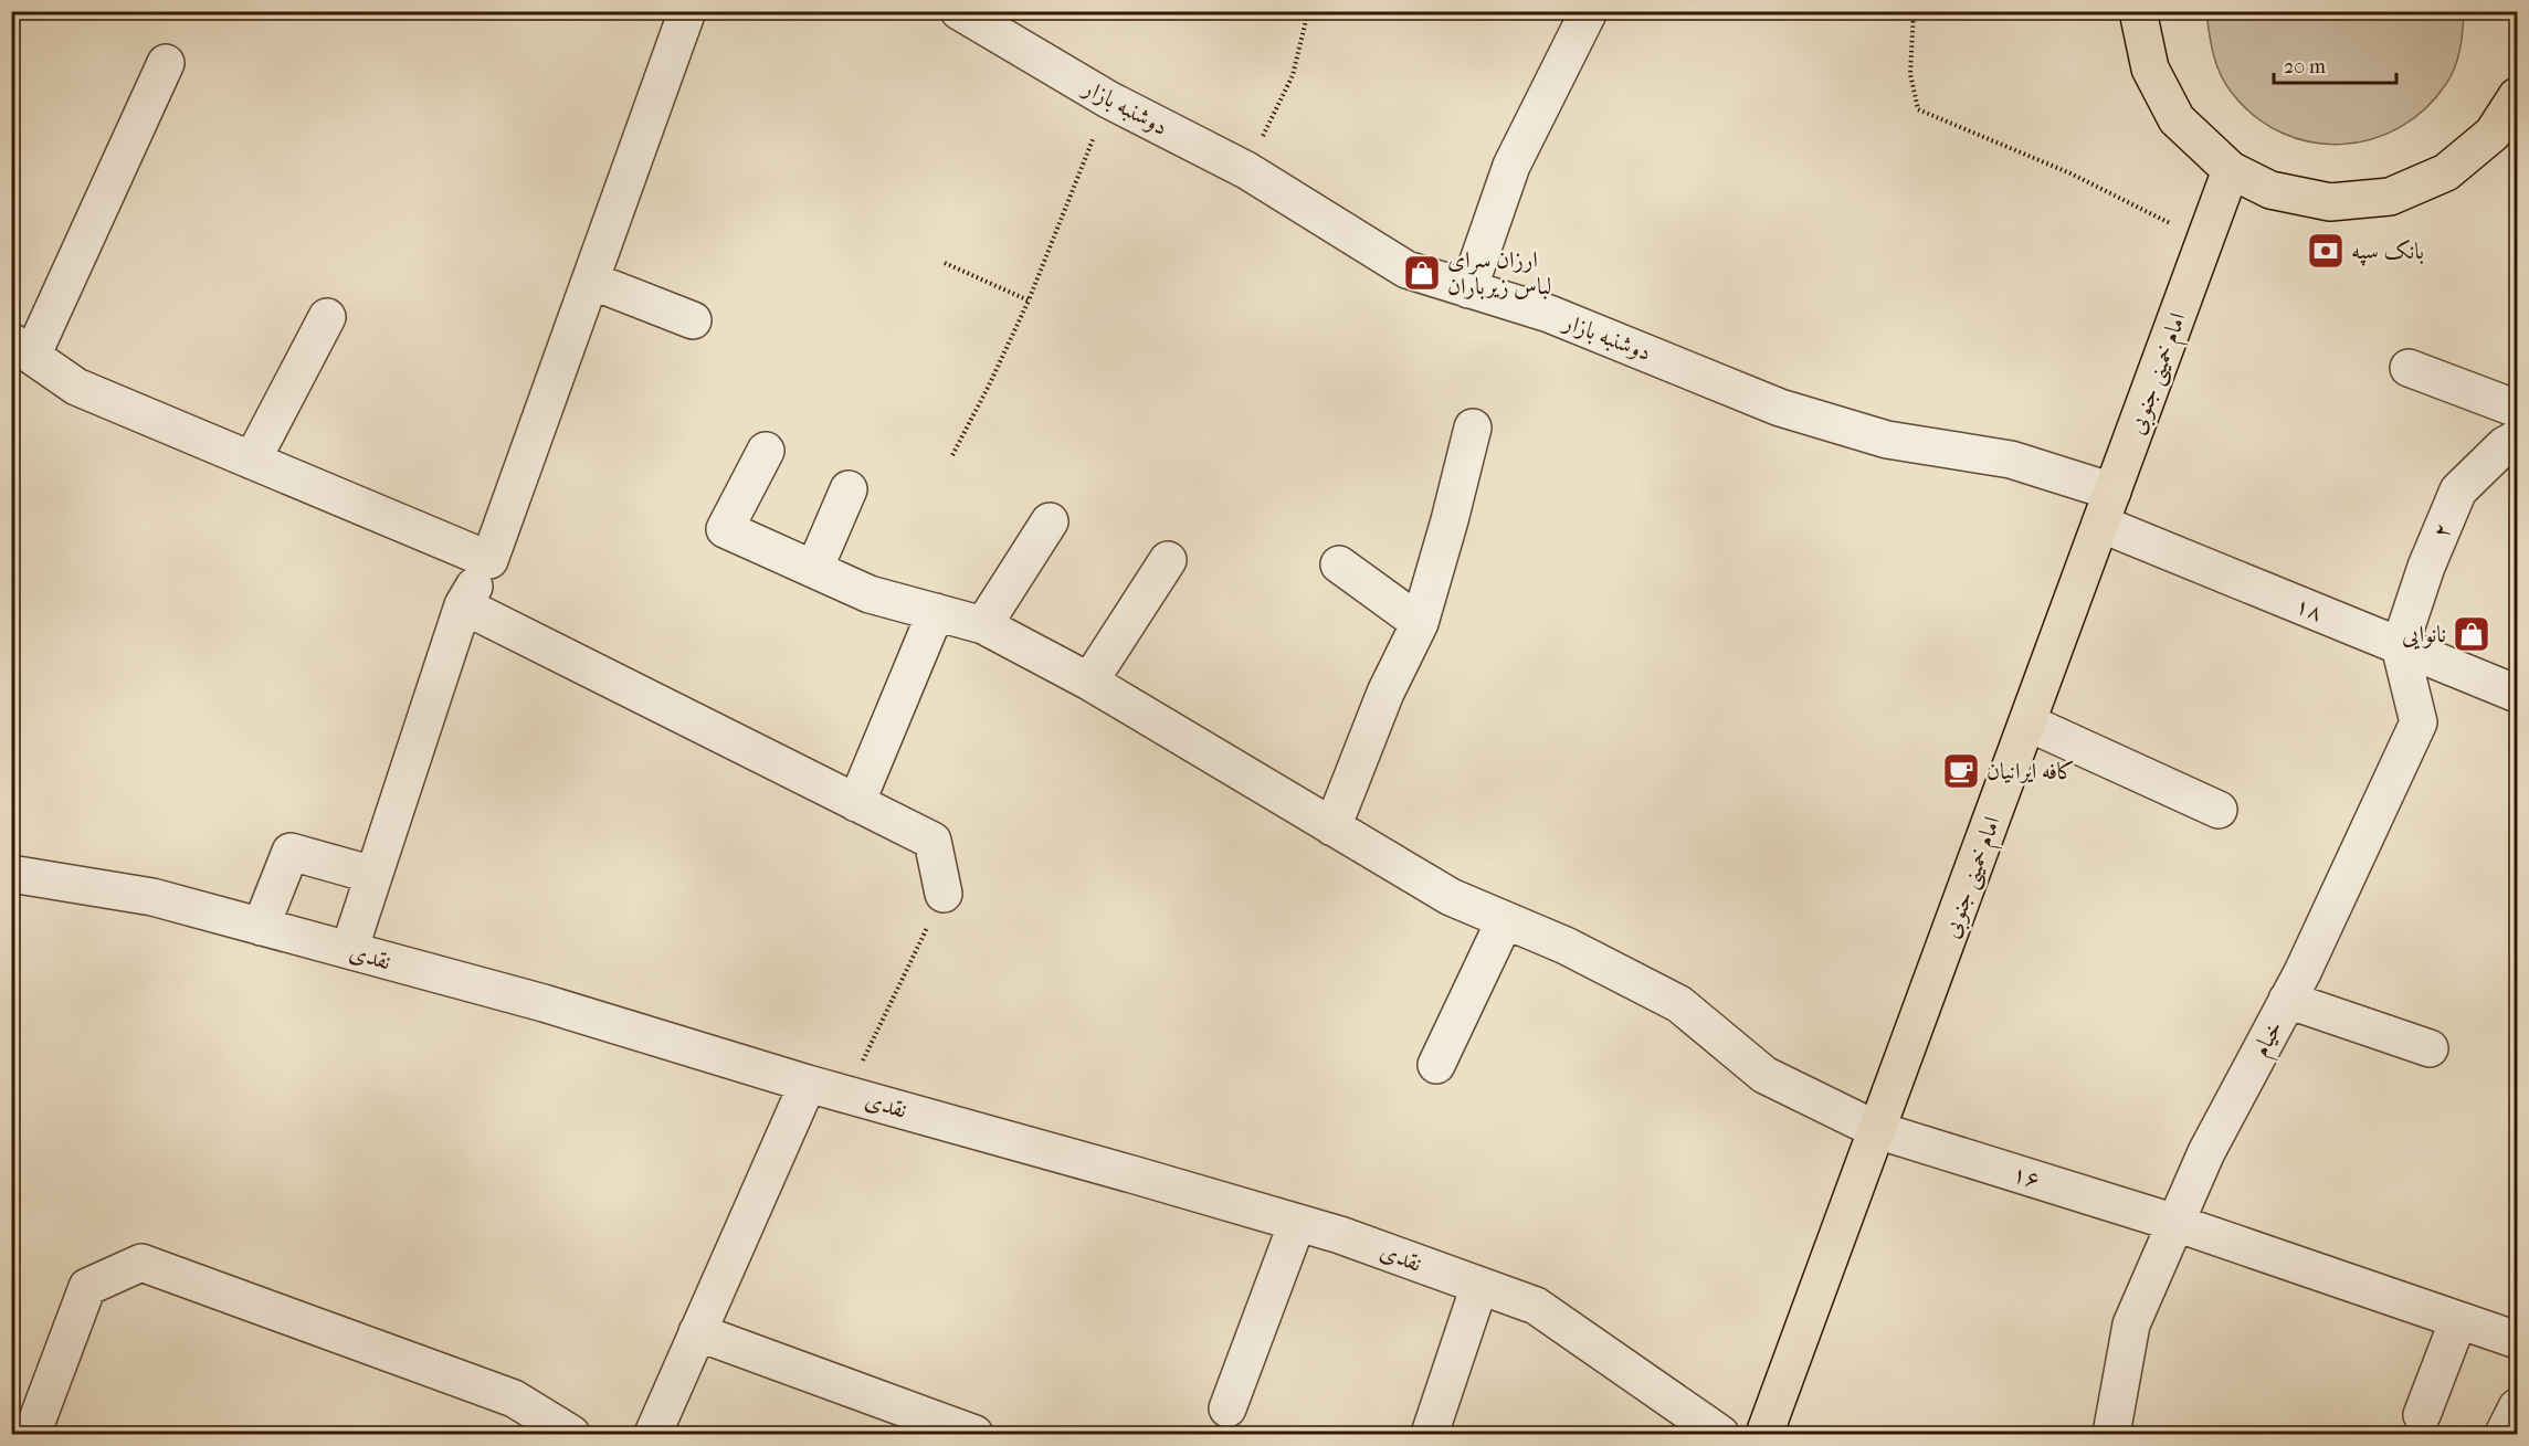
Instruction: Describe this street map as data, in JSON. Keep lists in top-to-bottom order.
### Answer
{
  "streets": {
    "main road": ["امام خمینی جنوبی"],
    "street": [
      "دوشنبه بازار",
      "۲",
      "۱۸",
      "نقدی",
      "خیام",
      "۱۶"
    ]
  },
  "crossings": [
    ["دوشنبه بازار", "امام خمینی جنوبی"],
    ["دوشنبه بازار", "۱۸"],
    ["امام خمینی جنوبی", "۱۸"],
    ["امام خمینی جنوبی", "۱۶"],
    ["۲", "۱۸"],
    ["۲", "خیام"],
    ["۱۸", "خیام"],
    ["خیام", "۱۶"]
  ],
  "places": {
    "bank": ["بانک سپه"],
    "shop": ["ارزان سرای لباس زیرباران", "نانوایی"],
    "cafe": ["کافه ایرانیان"]
  },
  "scale_bar": "20 m"
}
